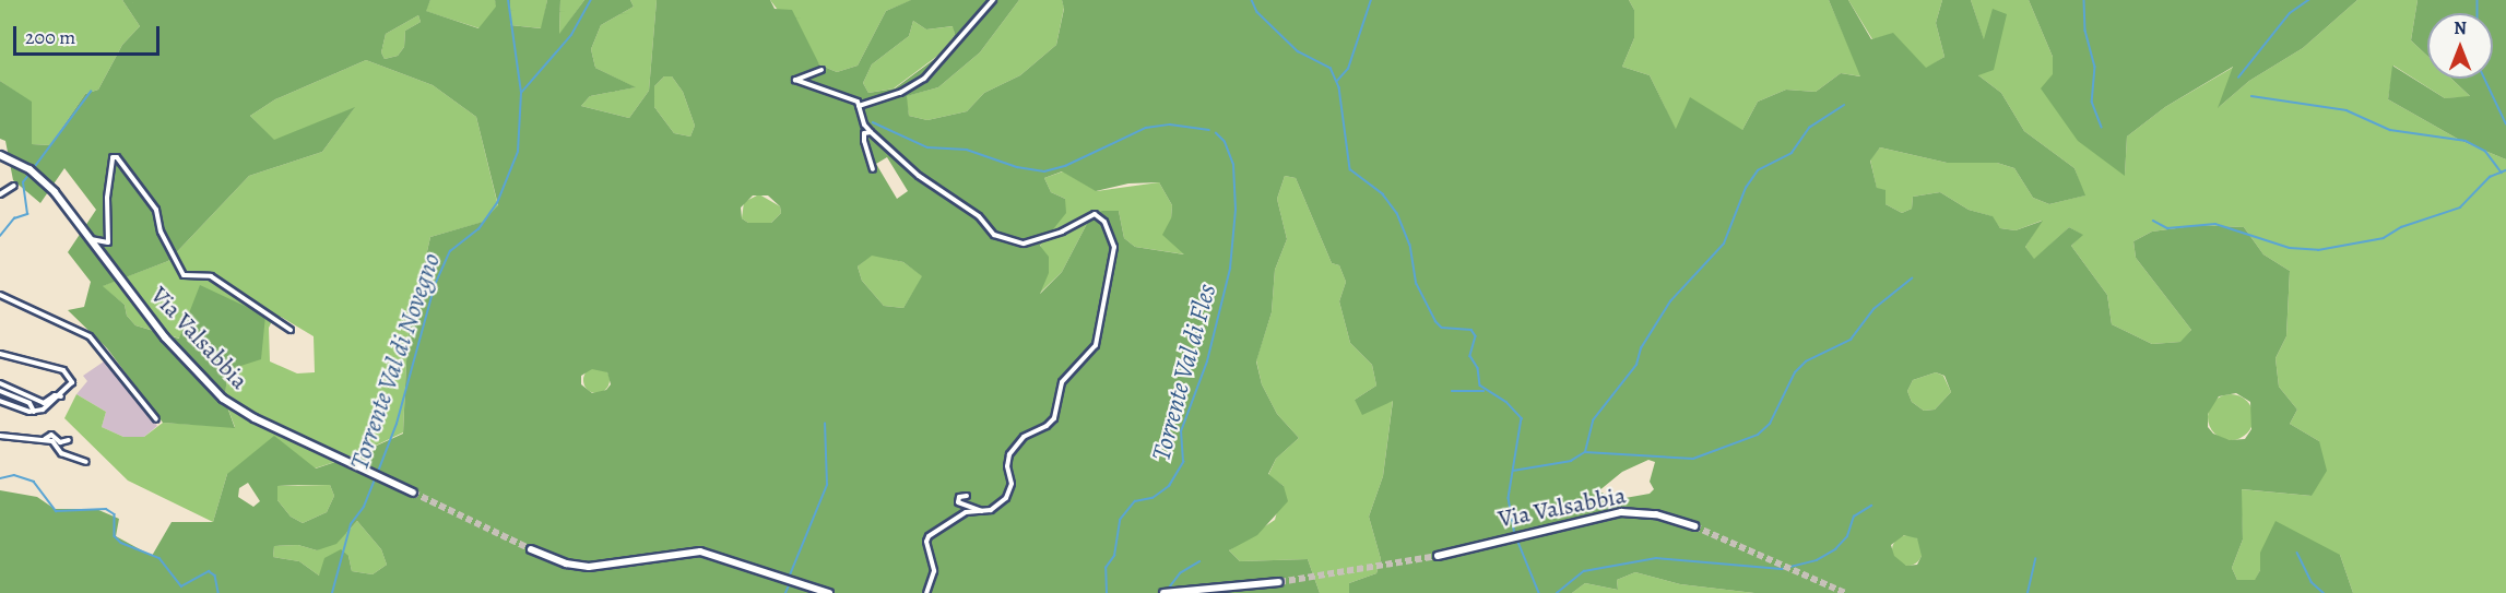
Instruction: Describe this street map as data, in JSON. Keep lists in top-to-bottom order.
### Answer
{
  "streets": {
    "main road": ["Via Valsabbia"]
  },
  "water": ["Torrente Val di Novegno", "Torrente Val di Fles"],
  "scale_bar": "200 m",
  "north": "top"
}
